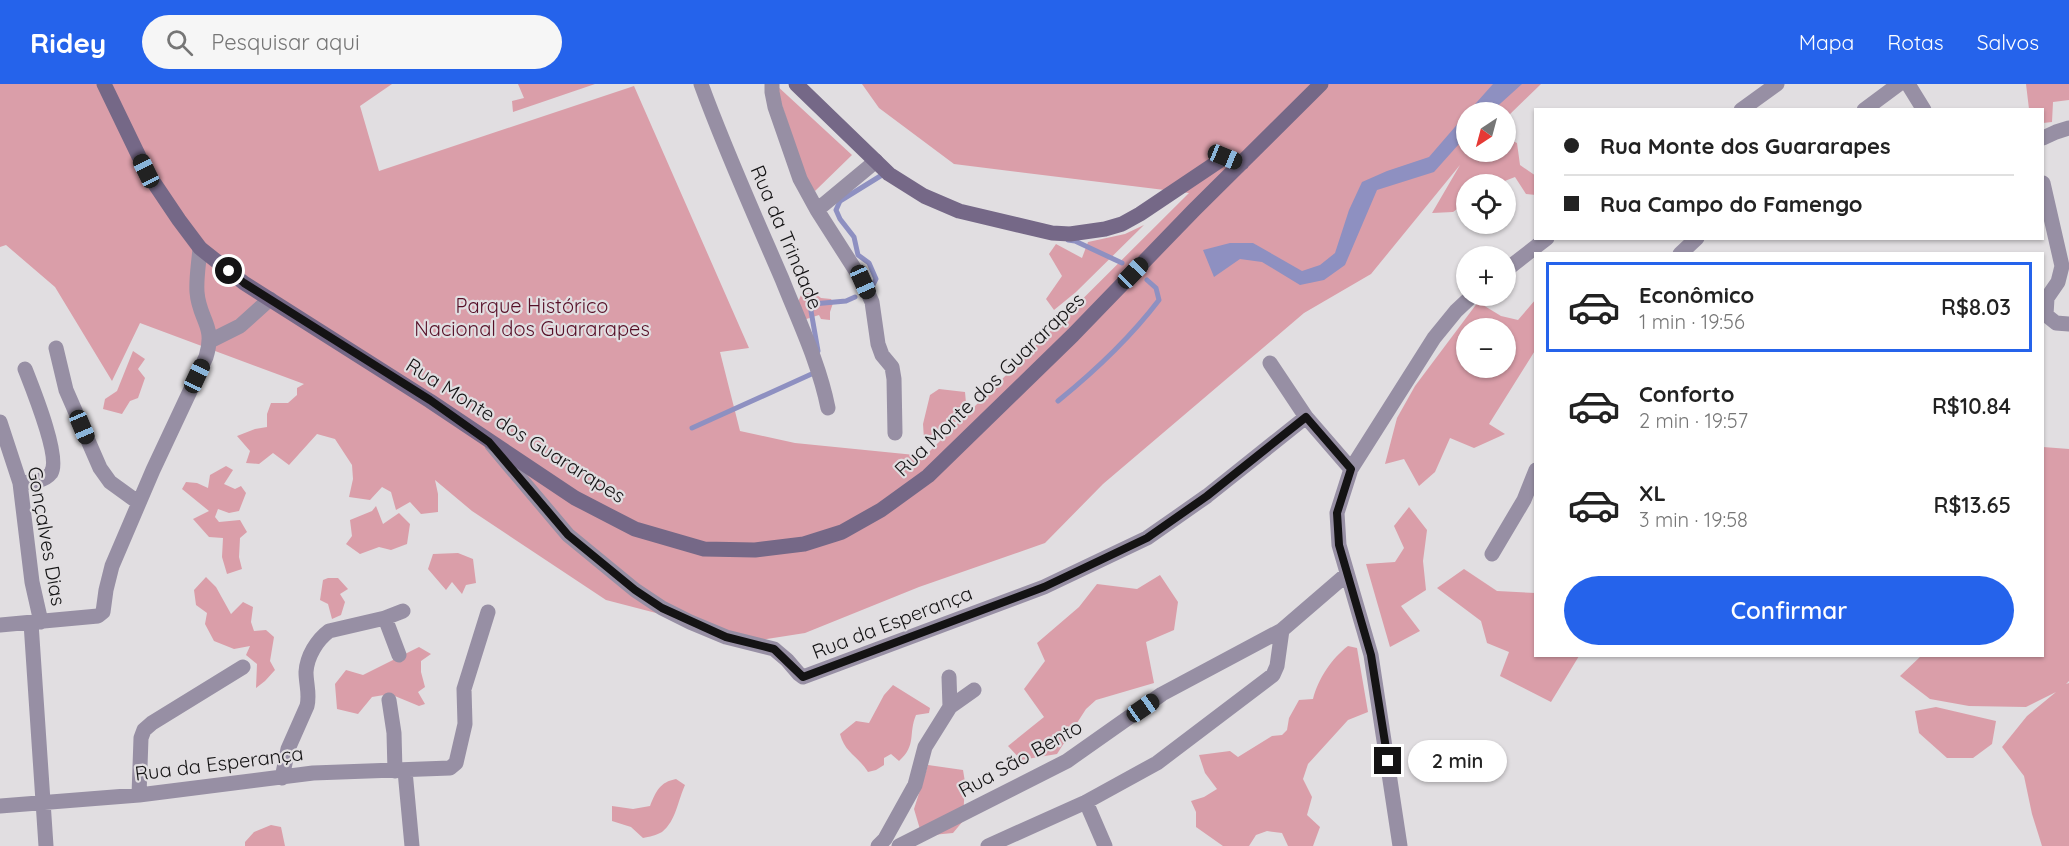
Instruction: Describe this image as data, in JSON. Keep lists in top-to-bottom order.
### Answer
{
  "streets": {
    "main road": ["Rua Monte dos Guararapes"],
    "street": [
      "Rua da Trindade",
      "Gonçalves Dias",
      "Rua da Esperança",
      "Rua São Bento"
    ]
  },
  "crossings": [
    ["Rua Monte dos Guararapes", "Rua da Esperança"],
    ["Gonçalves Dias", "Rua da Esperança"]
  ],
  "parks": ["Parque Histórico Nacional dos Guararapes"],
  "north": "bottom left",
  "page": {
    "header": "Ridey",
    "search": "Pesquisar aqui",
    "nav": ["Mapa", "Rotas", "Salvos"],
    "map_buttons": ["+", "−"],
    "banner": ["Rua Monte dos Guararapes", "Rua Campo do Famengo"],
    "list": [
      {
        "name": "Econômico",
        "note": "1 min · 19:56",
        "value": "R$8.03"
      },
      {
        "name": "Conforto",
        "note": "2 min · 19:57",
        "value": "R$10.84"
      },
      {
        "name": "XL",
        "note": "3 min · 19:58",
        "value": "R$13.65"
      }
    ],
    "buttons": "Confirmar",
    "bubble": "2 min"
  }
}
